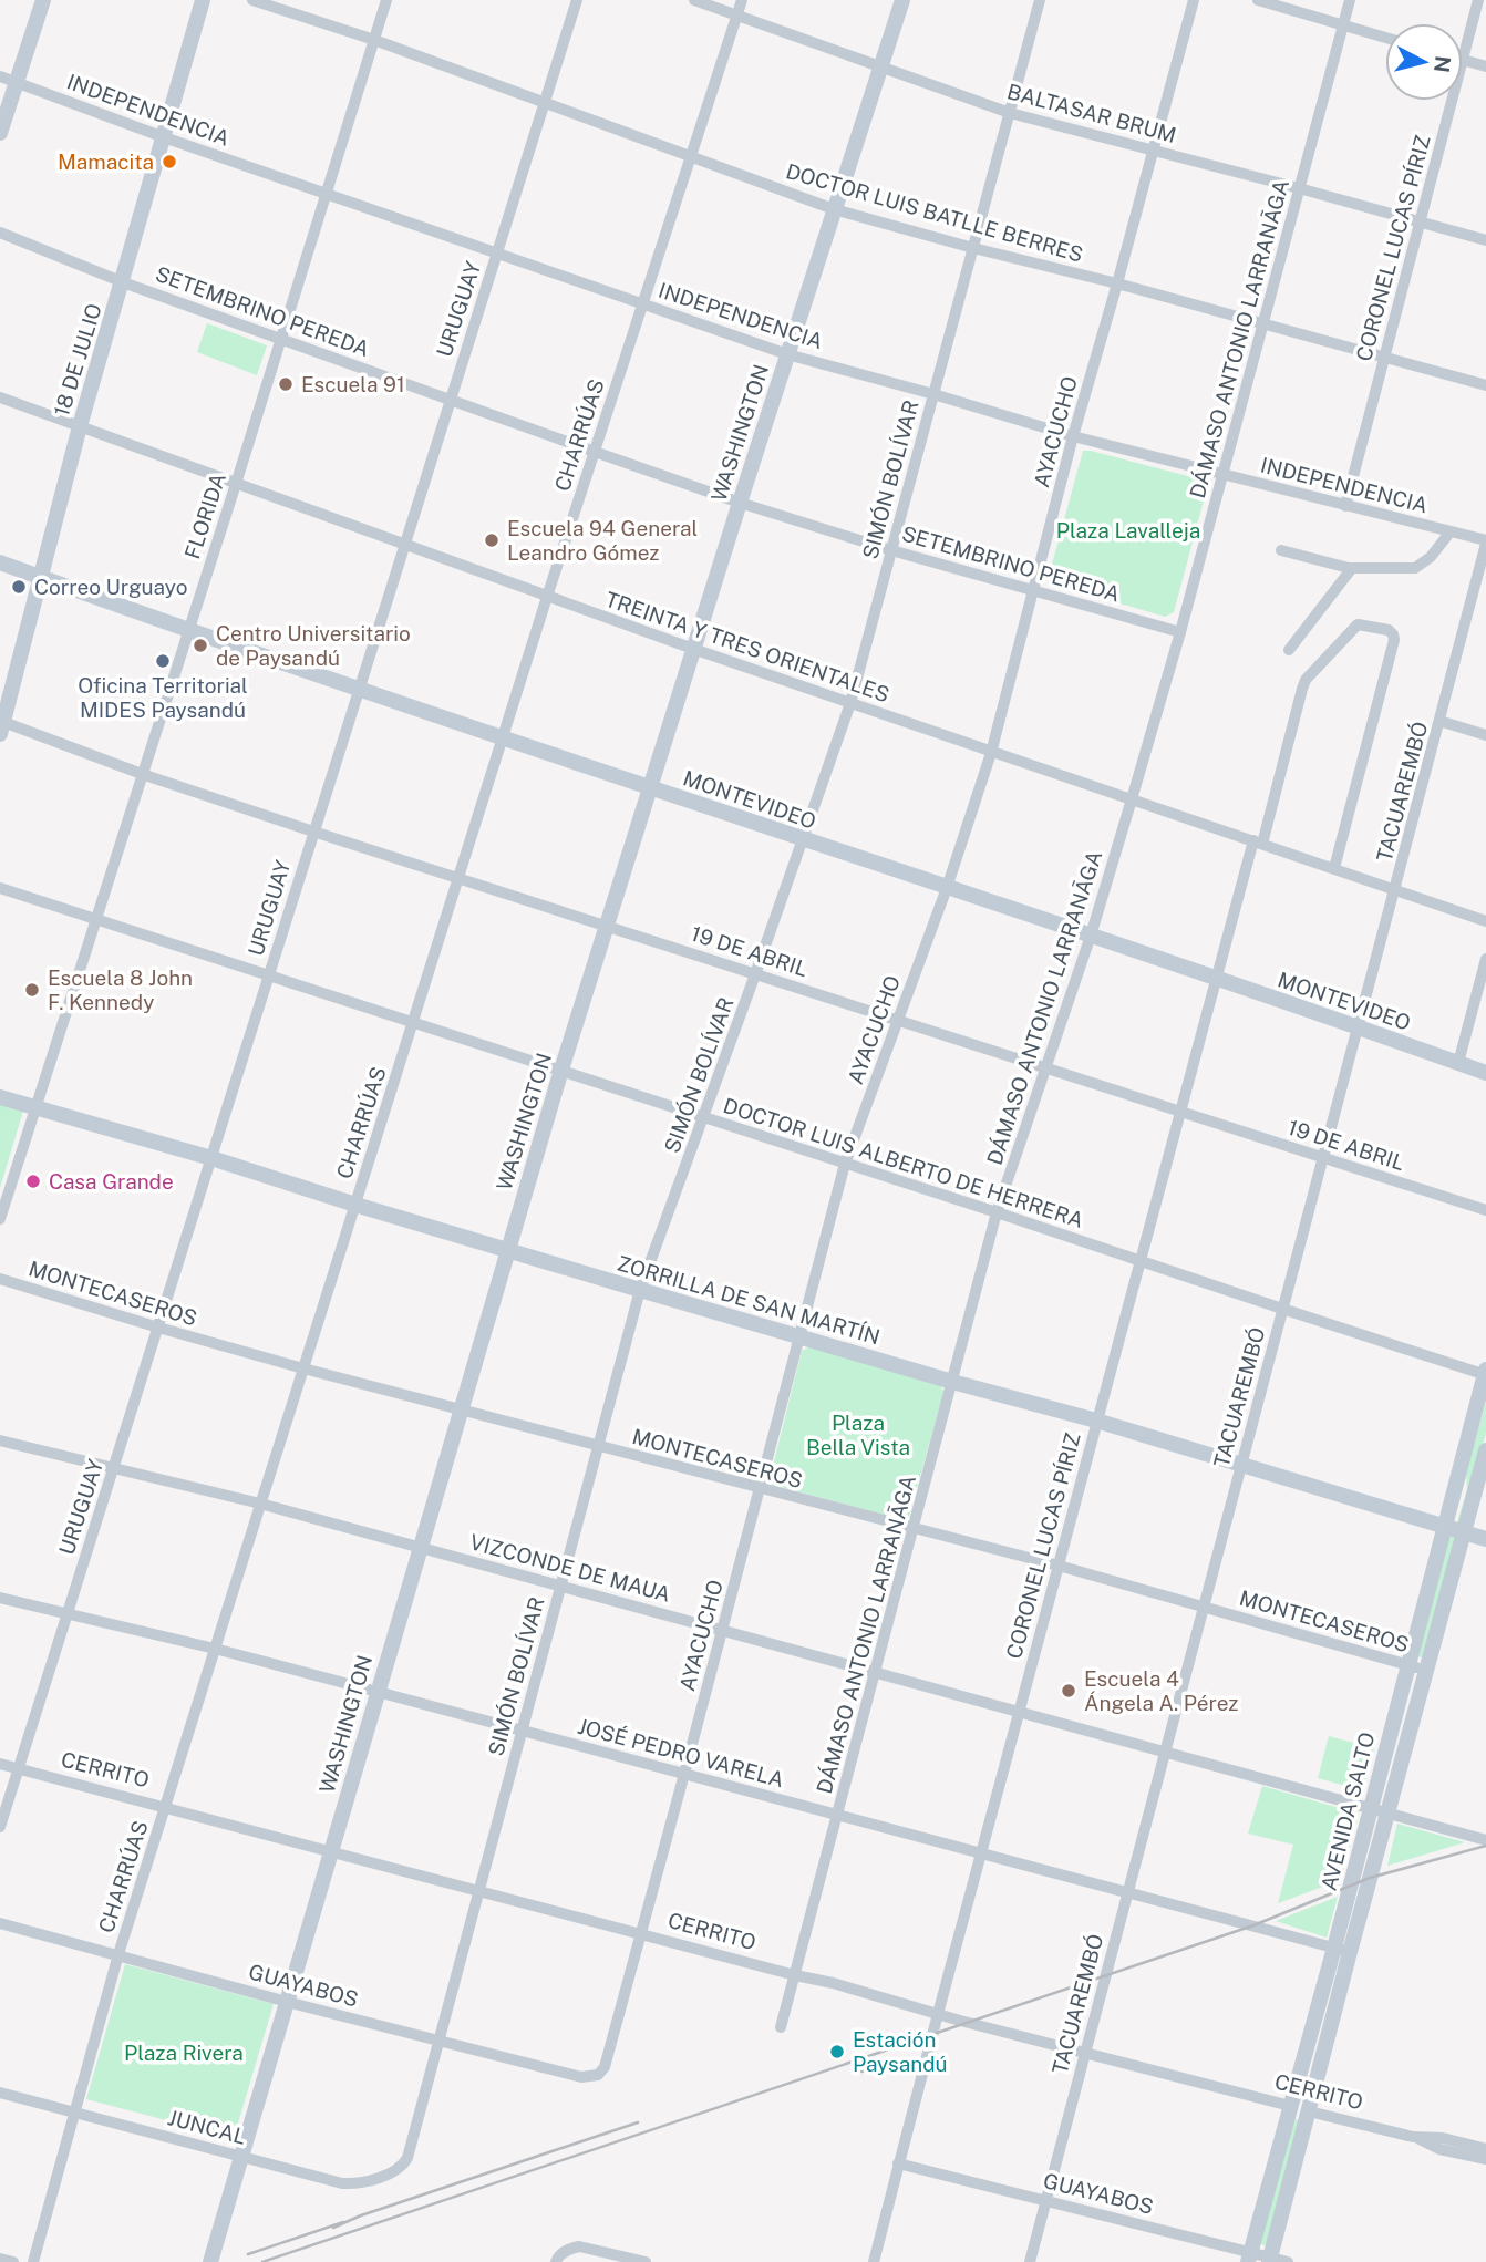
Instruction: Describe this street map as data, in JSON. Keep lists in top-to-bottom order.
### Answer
{
  "streets": {
    "street": [
      "INDEPENDENCIA",
      "BALTASAR BRUM",
      "DOCTOR LUIS BATLLE BERRES",
      "CORONEL LUCAS PÍRIZ",
      "URUGUAY",
      "SETEMBRINO PEREDA",
      "DÁMASO ANTONIO LARRANÃGA",
      "18 DE JULIO",
      "AYACUCHO",
      "WASHINGTON",
      "CHARRÚAS",
      "SIMÓN BOLÍVAR",
      "FLORIDA",
      "TREINTA Y TRES ORIENTALES",
      "TACUAREMBÓ",
      "MONTEVIDEO",
      "19 DE ABRIL",
      "DOCTOR LUIS ALBERTO DE HERRERA",
      "MONTECASEROS",
      "ZORRILLA DE SAN MARTÍN",
      "VIZCONDE DE MAUA",
      "JOSÉ PEDRO VARELA",
      "CERRITO",
      "AVENIDA SALTO",
      "GUAYABOS",
      "JUNCAL"
    ]
  },
  "crossings": [
    ["INDEPENDENCIA", "CORONEL LUCAS PÍRIZ"],
    ["INDEPENDENCIA", "URUGUAY"],
    ["INDEPENDENCIA", "DÁMASO ANTONIO LARRANÃGA"],
    ["INDEPENDENCIA", "18 DE JULIO"],
    ["INDEPENDENCIA", "AYACUCHO"],
    ["INDEPENDENCIA", "WASHINGTON"],
    ["INDEPENDENCIA", "CHARRÚAS"],
    ["INDEPENDENCIA", "SIMÓN BOLÍVAR"],
    ["INDEPENDENCIA", "FLORIDA"],
    ["INDEPENDENCIA", "TACUAREMBÓ"],
    ["BALTASAR BRUM", "CORONEL LUCAS PÍRIZ"],
    ["BALTASAR BRUM", "DÁMASO ANTONIO LARRANÃGA"],
    ["BALTASAR BRUM", "AYACUCHO"],
    ["BALTASAR BRUM", "WASHINGTON"],
    ["BALTASAR BRUM", "CHARRÚAS"],
    ["BALTASAR BRUM", "SIMÓN BOLÍVAR"],
    ["DOCTOR LUIS BATLLE BERRES", "CORONEL LUCAS PÍRIZ"],
    ["DOCTOR LUIS BATLLE BERRES", "URUGUAY"],
    ["DOCTOR LUIS BATLLE BERRES", "DÁMASO ANTONIO LARRANÃGA"],
    ["DOCTOR LUIS BATLLE BERRES", "AYACUCHO"],
    ["DOCTOR LUIS BATLLE BERRES", "WASHINGTON"],
    ["DOCTOR LUIS BATLLE BERRES", "CHARRÚAS"],
    ["DOCTOR LUIS BATLLE BERRES", "SIMÓN BOLÍVAR"],
    ["DOCTOR LUIS BATLLE BERRES", "FLORIDA"],
    ["CORONEL LUCAS PÍRIZ", "TREINTA Y TRES ORIENTALES"],
    ["CORONEL LUCAS PÍRIZ", "MONTEVIDEO"],
    ["CORONEL LUCAS PÍRIZ", "19 DE ABRIL"],
    ["CORONEL LUCAS PÍRIZ", "DOCTOR LUIS ALBERTO DE HERRERA"],
    ["CORONEL LUCAS PÍRIZ", "MONTECASEROS"],
    ["CORONEL LUCAS PÍRIZ", "ZORRILLA DE SAN MARTÍN"],
    ["CORONEL LUCAS PÍRIZ", "VIZCONDE DE MAUA"],
    ["CORONEL LUCAS PÍRIZ", "JOSÉ PEDRO VARELA"],
    ["CORONEL LUCAS PÍRIZ", "CERRITO"],
    ["CORONEL LUCAS PÍRIZ", "GUAYABOS"],
    ["URUGUAY", "SETEMBRINO PEREDA"],
    ["URUGUAY", "TREINTA Y TRES ORIENTALES"],
    ["URUGUAY", "MONTEVIDEO"],
    ["URUGUAY", "19 DE ABRIL"],
    ["URUGUAY", "DOCTOR LUIS ALBERTO DE HERRERA"],
    ["URUGUAY", "MONTECASEROS"],
    ["URUGUAY", "ZORRILLA DE SAN MARTÍN"],
    ["URUGUAY", "VIZCONDE DE MAUA"],
    ["URUGUAY", "JOSÉ PEDRO VARELA"],
    ["URUGUAY", "CERRITO"],
    ["SETEMBRINO PEREDA", "DÁMASO ANTONIO LARRANÃGA"],
    ["SETEMBRINO PEREDA", "18 DE JULIO"],
    ["SETEMBRINO PEREDA", "AYACUCHO"],
    ["SETEMBRINO PEREDA", "WASHINGTON"],
    ["SETEMBRINO PEREDA", "CHARRÚAS"],
    ["SETEMBRINO PEREDA", "SIMÓN BOLÍVAR"],
    ["SETEMBRINO PEREDA", "FLORIDA"],
    ["DÁMASO ANTONIO LARRANÃGA", "TREINTA Y TRES ORIENTALES"],
    ["DÁMASO ANTONIO LARRANÃGA", "MONTEVIDEO"],
    ["DÁMASO ANTONIO LARRANÃGA", "19 DE ABRIL"],
    ["DÁMASO ANTONIO LARRANÃGA", "DOCTOR LUIS ALBERTO DE HERRERA"],
    ["DÁMASO ANTONIO LARRANÃGA", "MONTECASEROS"],
    ["DÁMASO ANTONIO LARRANÃGA", "ZORRILLA DE SAN MARTÍN"],
    ["DÁMASO ANTONIO LARRANÃGA", "VIZCONDE DE MAUA"],
    ["DÁMASO ANTONIO LARRANÃGA", "JOSÉ PEDRO VARELA"],
    ["DÁMASO ANTONIO LARRANÃGA", "CERRITO"],
    ["18 DE JULIO", "TREINTA Y TRES ORIENTALES"],
    ["18 DE JULIO", "MONTEVIDEO"],
    ["18 DE JULIO", "19 DE ABRIL"],
    ["AYACUCHO", "TREINTA Y TRES ORIENTALES"],
    ["AYACUCHO", "MONTEVIDEO"],
    ["AYACUCHO", "19 DE ABRIL"],
    ["AYACUCHO", "DOCTOR LUIS ALBERTO DE HERRERA"],
    ["AYACUCHO", "MONTECASEROS"],
    ["AYACUCHO", "ZORRILLA DE SAN MARTÍN"],
    ["AYACUCHO", "VIZCONDE DE MAUA"],
    ["AYACUCHO", "JOSÉ PEDRO VARELA"],
    ["AYACUCHO", "CERRITO"],
    ["AYACUCHO", "GUAYABOS"],
    ["WASHINGTON", "TREINTA Y TRES ORIENTALES"],
    ["WASHINGTON", "MONTEVIDEO"],
    ["WASHINGTON", "19 DE ABRIL"],
    ["WASHINGTON", "DOCTOR LUIS ALBERTO DE HERRERA"],
    ["WASHINGTON", "MONTECASEROS"],
    ["WASHINGTON", "ZORRILLA DE SAN MARTÍN"],
    ["WASHINGTON", "VIZCONDE DE MAUA"],
    ["WASHINGTON", "JOSÉ PEDRO VARELA"],
    ["WASHINGTON", "CERRITO"],
    ["WASHINGTON", "GUAYABOS"],
    ["WASHINGTON", "JUNCAL"],
    ["CHARRÚAS", "TREINTA Y TRES ORIENTALES"],
    ["CHARRÚAS", "MONTEVIDEO"],
    ["CHARRÚAS", "19 DE ABRIL"],
    ["CHARRÚAS", "DOCTOR LUIS ALBERTO DE HERRERA"],
    ["CHARRÚAS", "MONTECASEROS"],
    ["CHARRÚAS", "ZORRILLA DE SAN MARTÍN"],
    ["CHARRÚAS", "VIZCONDE DE MAUA"],
    ["CHARRÚAS", "JOSÉ PEDRO VARELA"],
    ["CHARRÚAS", "CERRITO"],
    ["CHARRÚAS", "GUAYABOS"],
    ["CHARRÚAS", "JUNCAL"],
    ["SIMÓN BOLÍVAR", "TREINTA Y TRES ORIENTALES"],
    ["SIMÓN BOLÍVAR", "MONTEVIDEO"],
    ["SIMÓN BOLÍVAR", "19 DE ABRIL"],
    ["SIMÓN BOLÍVAR", "DOCTOR LUIS ALBERTO DE HERRERA"],
    ["SIMÓN BOLÍVAR", "MONTECASEROS"],
    ["SIMÓN BOLÍVAR", "ZORRILLA DE SAN MARTÍN"],
    ["SIMÓN BOLÍVAR", "VIZCONDE DE MAUA"],
    ["SIMÓN BOLÍVAR", "JOSÉ PEDRO VARELA"],
    ["SIMÓN BOLÍVAR", "CERRITO"],
    ["SIMÓN BOLÍVAR", "GUAYABOS"],
    ["SIMÓN BOLÍVAR", "JUNCAL"],
    ["FLORIDA", "TREINTA Y TRES ORIENTALES"],
    ["FLORIDA", "MONTEVIDEO"],
    ["FLORIDA", "19 DE ABRIL"],
    ["FLORIDA", "DOCTOR LUIS ALBERTO DE HERRERA"],
    ["FLORIDA", "ZORRILLA DE SAN MARTÍN"],
    ["TREINTA Y TRES ORIENTALES", "TACUAREMBÓ"],
    ["TACUAREMBÓ", "MONTEVIDEO"],
    ["TACUAREMBÓ", "19 DE ABRIL"],
    ["TACUAREMBÓ", "DOCTOR LUIS ALBERTO DE HERRERA"],
    ["TACUAREMBÓ", "MONTECASEROS"],
    ["TACUAREMBÓ", "ZORRILLA DE SAN MARTÍN"],
    ["TACUAREMBÓ", "VIZCONDE DE MAUA"],
    ["TACUAREMBÓ", "JOSÉ PEDRO VARELA"],
    ["TACUAREMBÓ", "CERRITO"],
    ["TACUAREMBÓ", "GUAYABOS"],
    ["DOCTOR LUIS ALBERTO DE HERRERA", "AVENIDA SALTO"],
    ["MONTECASEROS", "AVENIDA SALTO"],
    ["ZORRILLA DE SAN MARTÍN", "AVENIDA SALTO"],
    ["VIZCONDE DE MAUA", "AVENIDA SALTO"],
    ["JOSÉ PEDRO VARELA", "AVENIDA SALTO"],
    ["CERRITO", "AVENIDA SALTO"],
    ["AVENIDA SALTO", "GUAYABOS"]
  ],
  "parks": ["Plaza Lavalleja", "Plaza Bella Vista", "Plaza Rivera"],
  "places": [
    "Mamacita",
    "Escuela 91",
    "Escuela 94 General Leandro Gómez",
    "Correo Urguayo",
    "Centro Universitario de Paysandú",
    "Oficina Territorial MIDES Paysandú",
    "Escuela 8 John F. Kennedy",
    "Casa Grande",
    "Escuela 4 Ángela A. Pérez",
    "Estación Paysandú"
  ],
  "north": "right"
}
